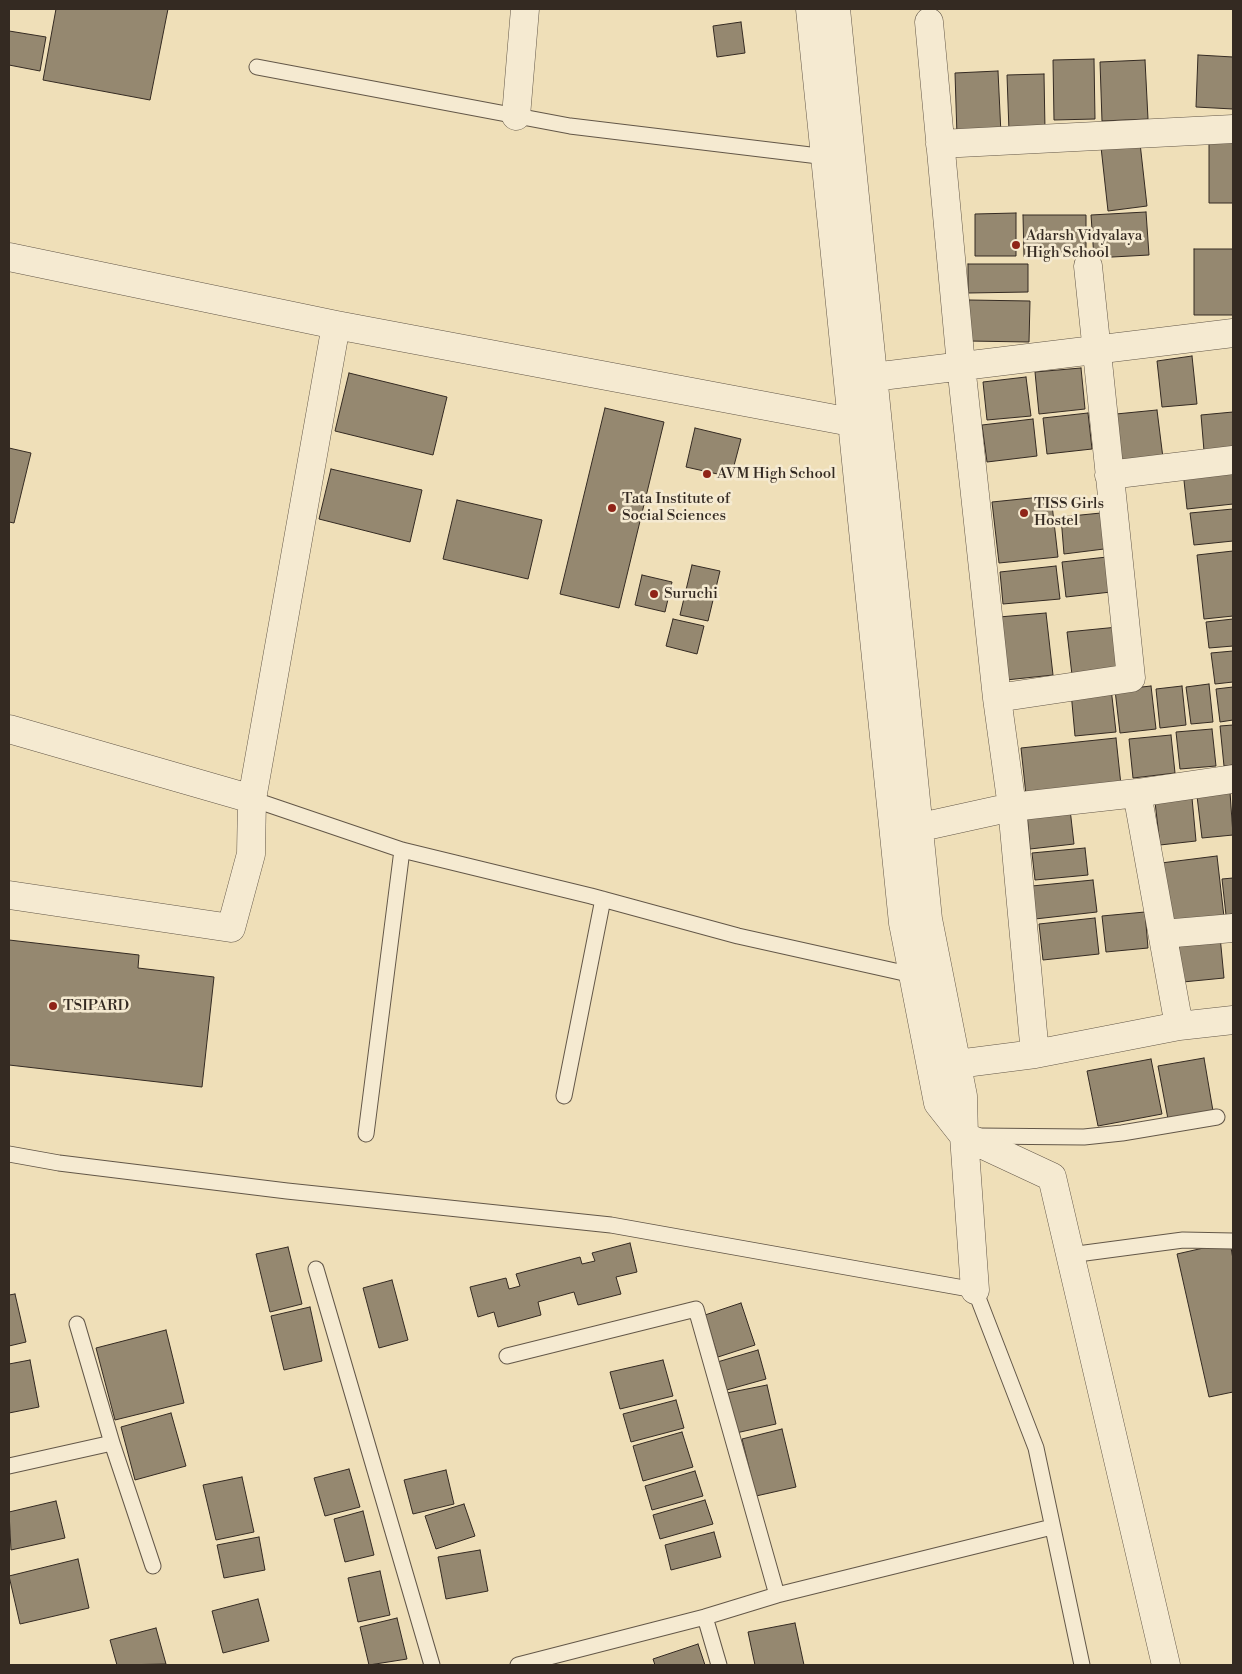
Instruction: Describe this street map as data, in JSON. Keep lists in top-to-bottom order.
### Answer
{
  "places": [
    "Adarsh Vidyalaya High School",
    "AVM High School",
    "Tata Institute of Social Sciences",
    "TISS Girls Hostel",
    "Suruchi",
    "TSIPARD"
  ]
}
